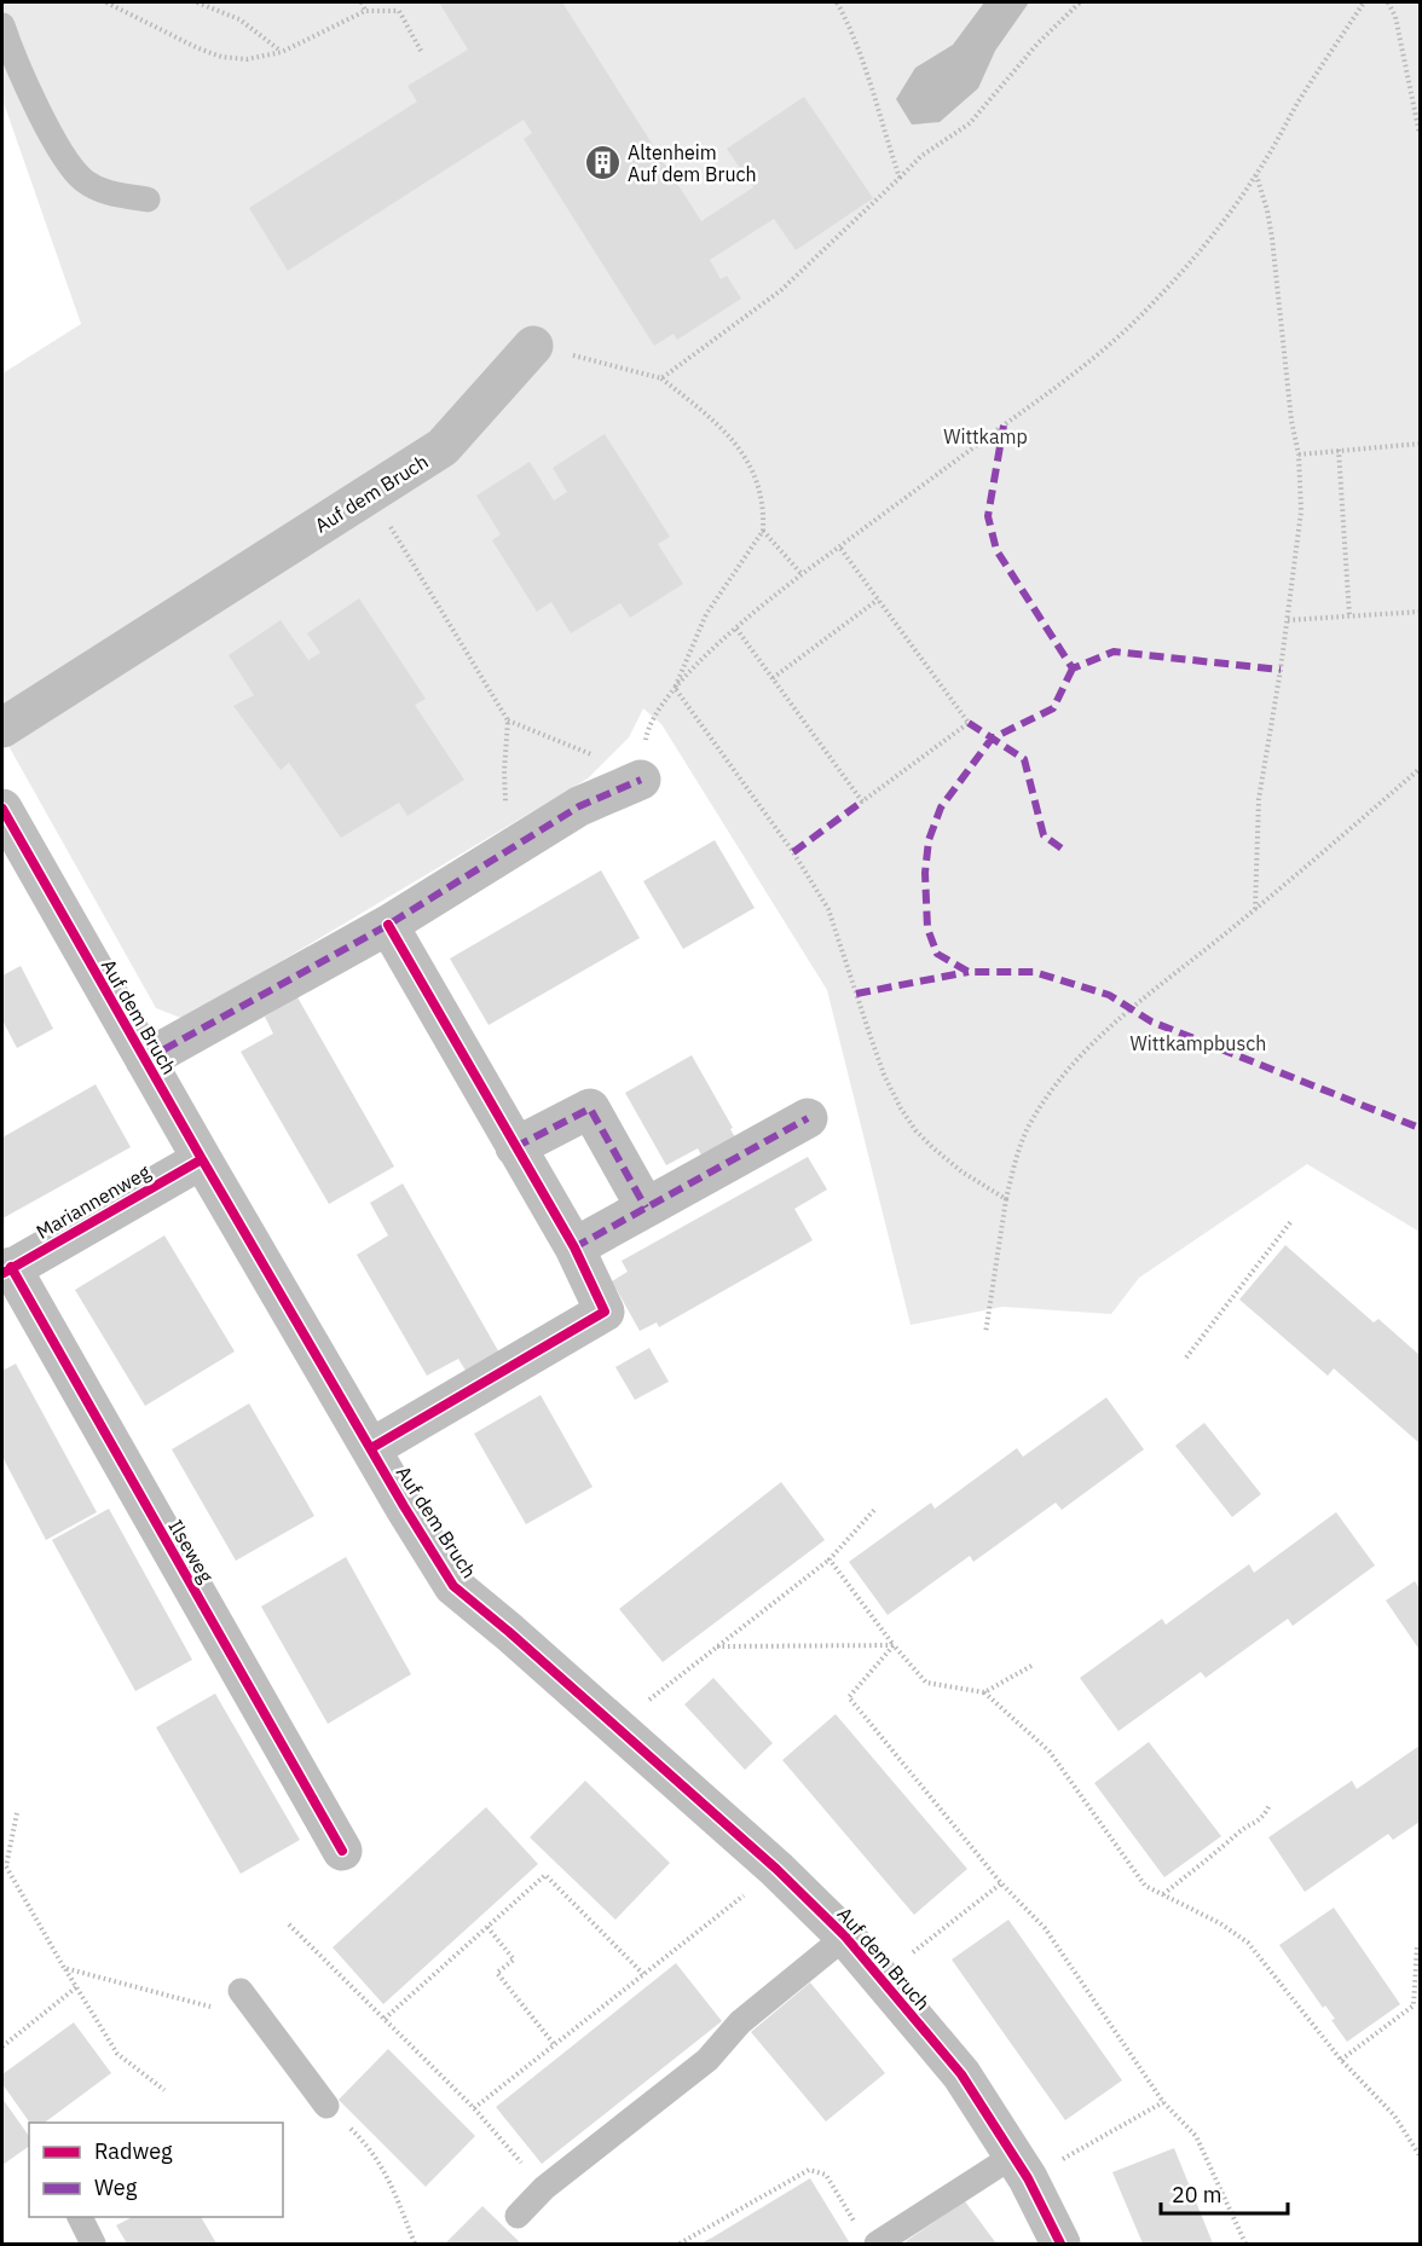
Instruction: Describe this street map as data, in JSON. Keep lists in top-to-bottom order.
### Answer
{
  "streets": {
    "street": ["Auf dem Bruch", "Mariannenweg", "Ilseweg"]
  },
  "crossings": [
    ["Auf dem Bruch", "Mariannenweg"],
    ["Mariannenweg", "Ilseweg"]
  ],
  "parks": ["Wittkamp", "Wittkampbusch"],
  "places": {
    "building": ["Altenheim Auf dem Bruch"]
  },
  "legend": ["Radweg", "Weg"],
  "scale_bar": "20 m"
}
